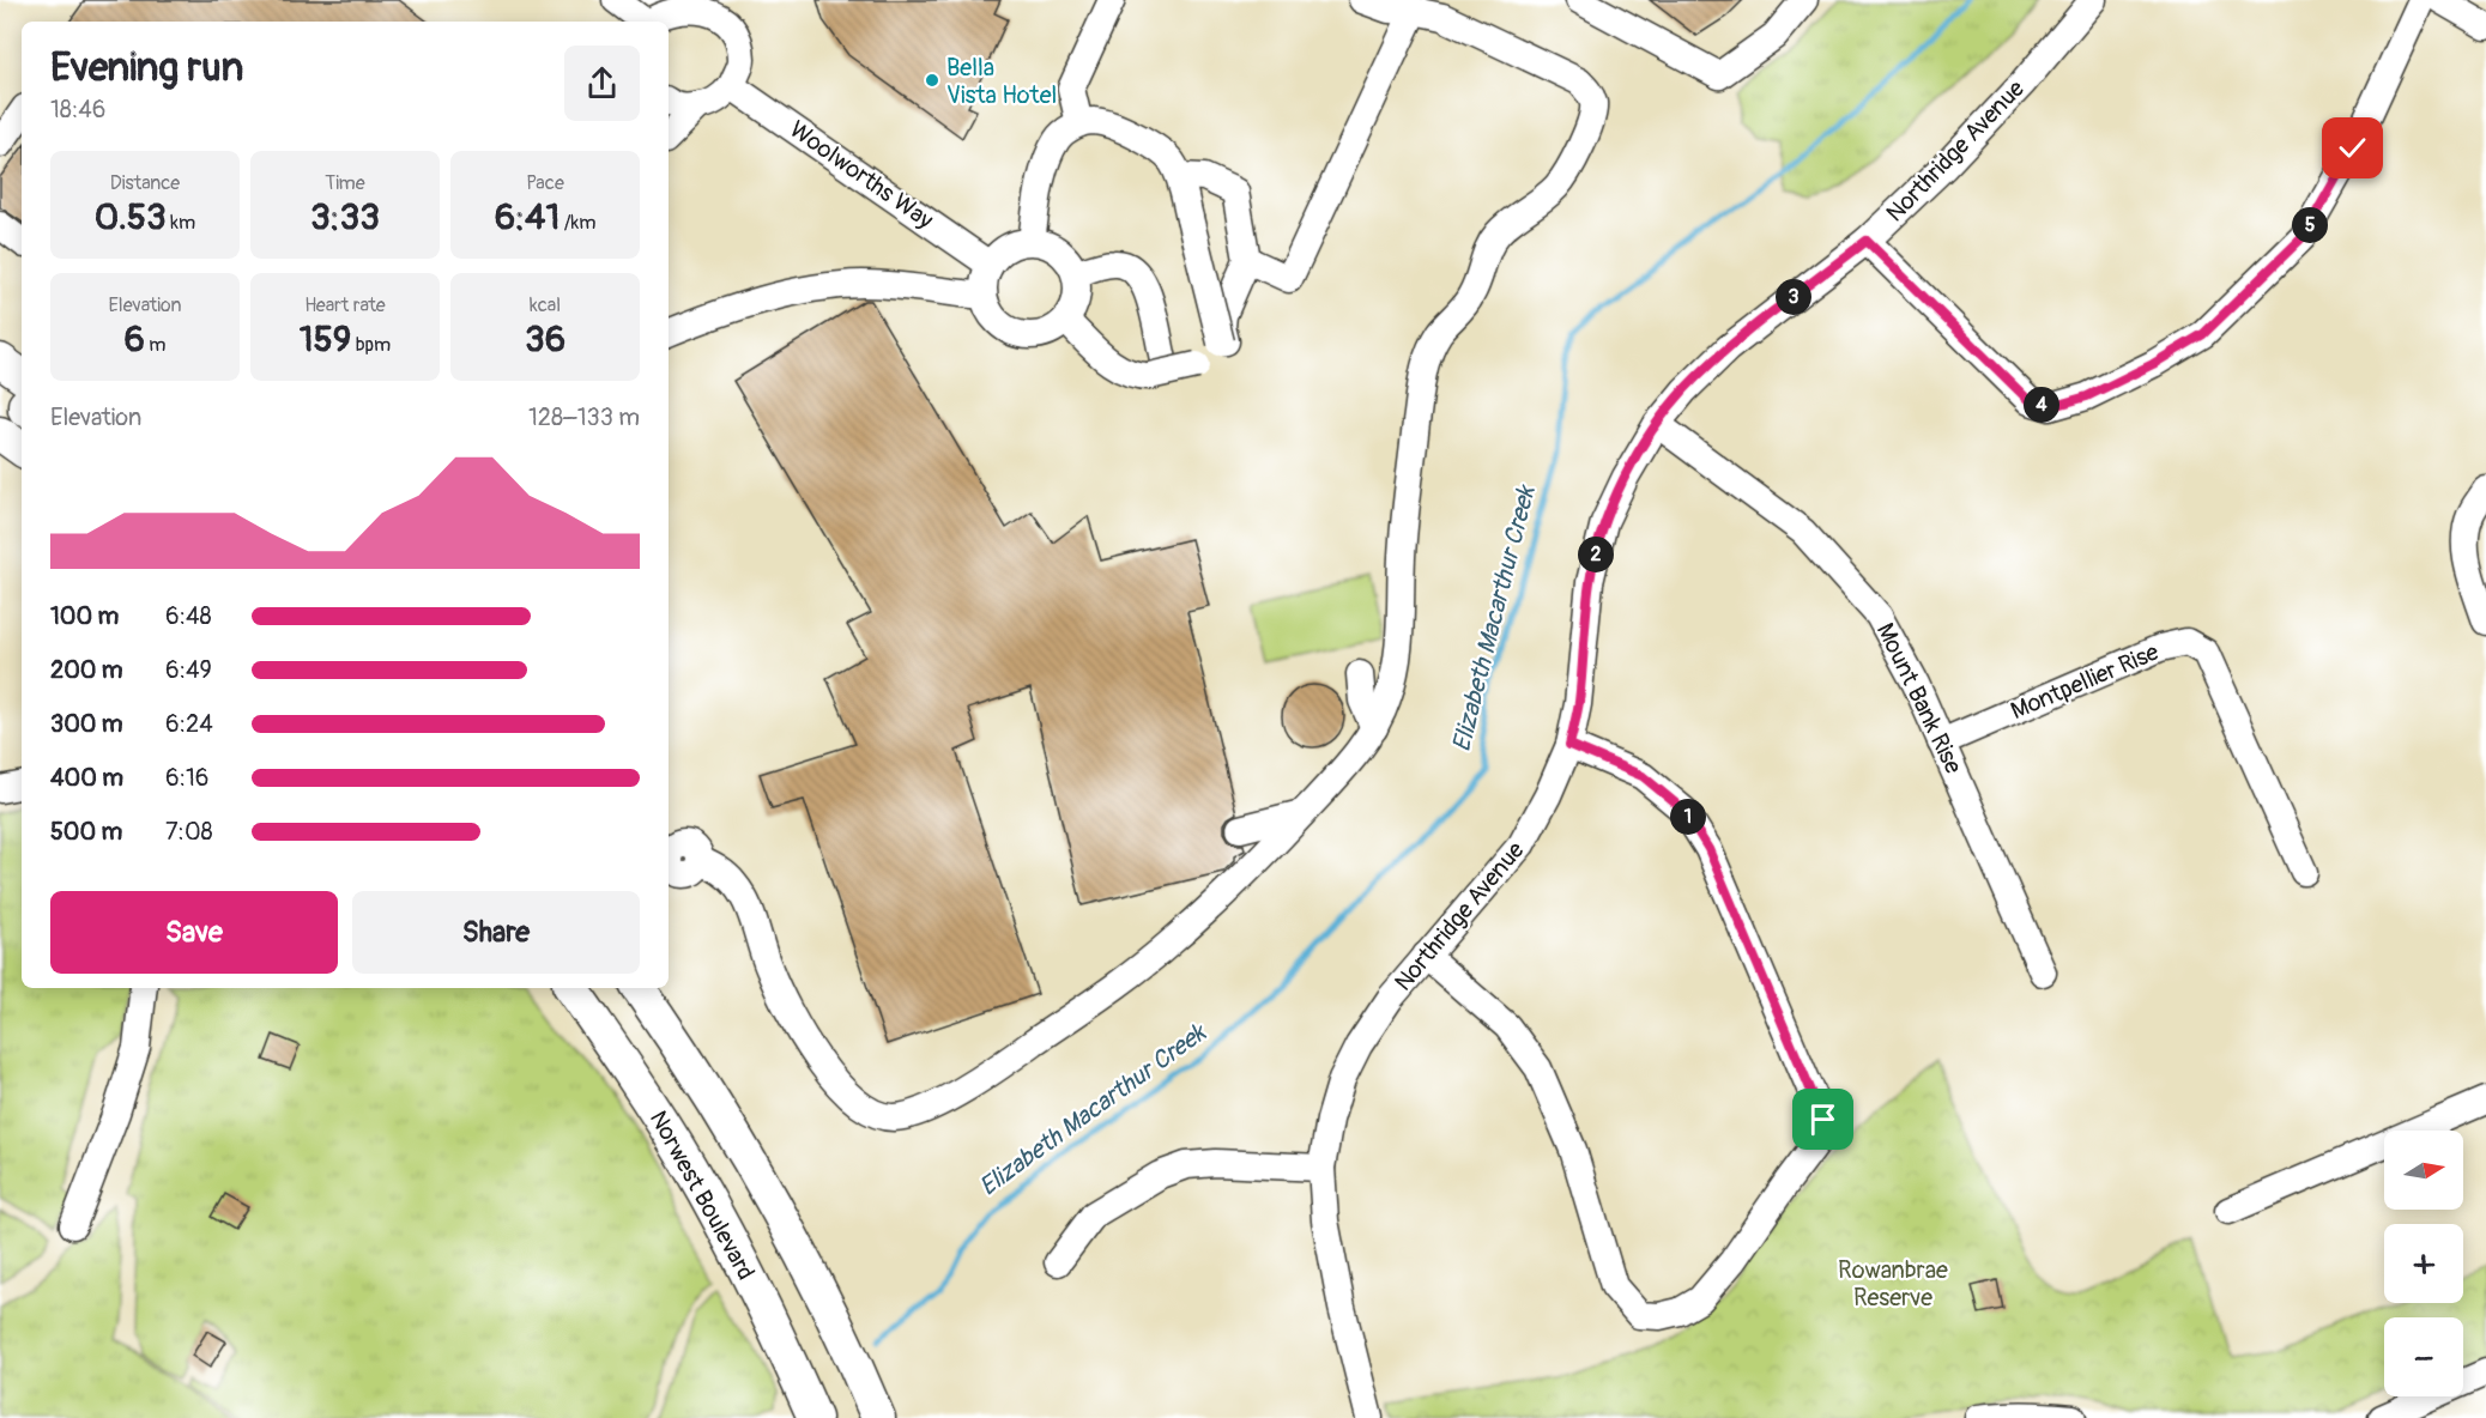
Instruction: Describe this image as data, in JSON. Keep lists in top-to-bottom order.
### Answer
{
  "streets": {
    "main road": ["Norwest Boulevard"],
    "street": [
      "Northridge Avenue",
      "Woolworths Way",
      "Montpellier Rise",
      "Mount Bank Rise"
    ]
  },
  "crossings": [
    ["Northridge Avenue", "Mount Bank Rise"],
    ["Montpellier Rise", "Mount Bank Rise"]
  ],
  "water": ["Elizabeth Macarthur Creek"],
  "parks": ["Rowanbrae Reserve"],
  "places": ["Bella Vista Hotel"],
  "north": "right",
  "page": {
    "heading": ["Evening run", "18:46"],
    "stats": [
      ["Distance", "0.53 km"],
      ["Time", "3:33"],
      ["Pace", "6:41 /km"],
      ["Elevation", "6 m"],
      ["Heart rate", "159 bpm"],
      ["kcal", "36"]
    ],
    "pins": [
      "5",
      "3",
      "4",
      "2",
      "1"
    ],
    "chart": ["Elevation", "128–133 m"],
    "list": [
      {
        "name": "100 m",
        "note": "6:48"
      },
      {
        "name": "200 m",
        "note": "6:49"
      },
      {
        "name": "300 m",
        "note": "6:24"
      },
      {
        "name": "400 m",
        "note": "6:16"
      },
      {
        "name": "500 m",
        "note": "7:08"
      }
    ],
    "buttons": ["Save", "Share"],
    "map_buttons": ["+", "−"]
  }
}
